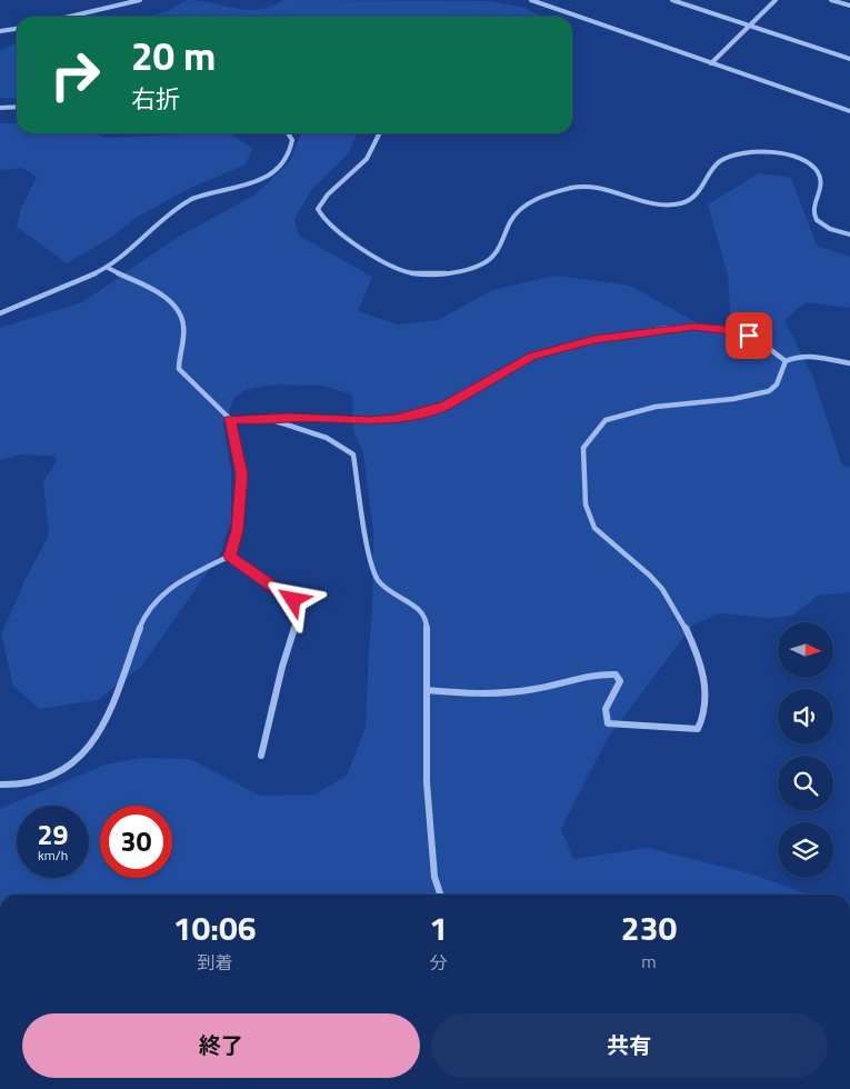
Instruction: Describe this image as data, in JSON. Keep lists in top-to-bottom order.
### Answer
{
  "north": "right",
  "page": {
    "turn": ["20 m", "右折"],
    "speed": "29 km/h",
    "limit": "30",
    "eta": [
      "10:06",
      "到着",
      "1",
      "分",
      "230",
      "m"
    ],
    "buttons": ["終了", "共有"]
  }
}
